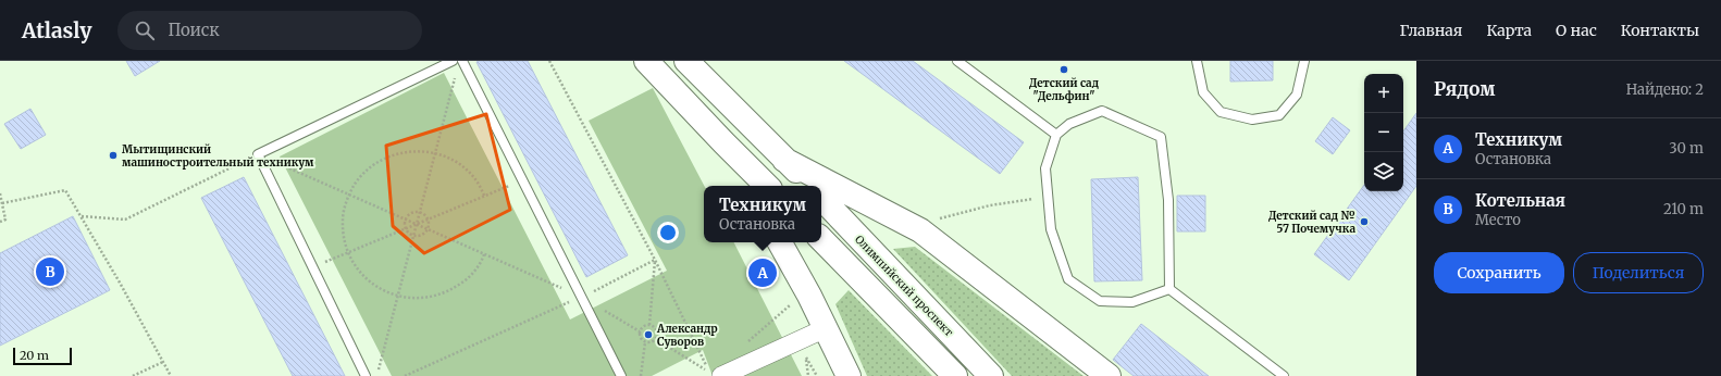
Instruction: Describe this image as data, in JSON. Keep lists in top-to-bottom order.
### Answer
{
  "streets": {
    "main road": ["Олимпийский проспект"]
  },
  "places": [
    "Детский сад \"Дельфин\"",
    "Мытищинский машиностроительный техникум",
    "Детский сад № 57 Почемучка",
    "Александр Суворов"
  ],
  "scale_bar": "20 m",
  "page": {
    "header": "Atlasly",
    "search": "Поиск",
    "nav": [
      "Главная",
      "Карта",
      "О нас",
      "Контакты"
    ],
    "heading": ["Рядом", "Найдено: 2"],
    "map_buttons": ["+", "−"],
    "list": [
      {
        "mark": "A",
        "name": "Техникум",
        "note": "Остановка",
        "value": "30 m"
      },
      {
        "mark": "B",
        "name": "Котельная",
        "note": "Место",
        "value": "210 m"
      }
    ],
    "popup": ["Техникум", "Остановка"],
    "buttons": ["Сохранить", "Поделиться"],
    "pins": ["B", "A"],
    "scale": "20 m"
  }
}
